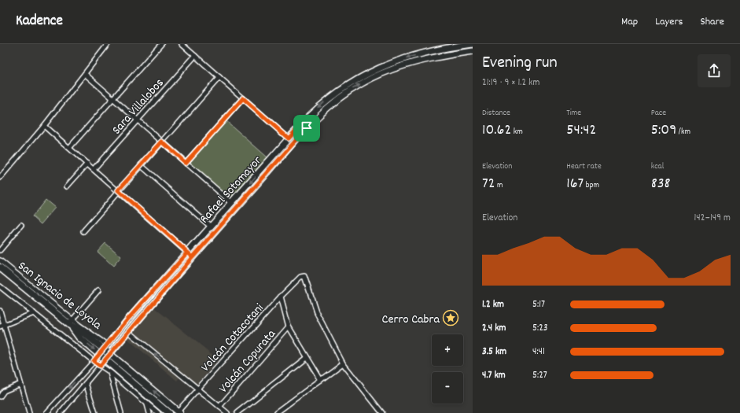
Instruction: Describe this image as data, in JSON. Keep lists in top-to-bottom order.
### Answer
{
  "streets": {
    "main road": ["Rafael Sotomayor", "San Ignacio de Loyola"],
    "street": ["Sara Villalobos", "Volcán Cotacotani", "Volcán Copurata"]
  },
  "crossings": [
    ["Rafael Sotomayor", "San Ignacio de Loyola"],
    ["San Ignacio de Loyola", "Volcán Cotacotani"]
  ],
  "places": {
    "place": ["Cerro Cabra"]
  },
  "page": {
    "header": "Kadence",
    "nav": ["Map", "Layers", "Share"],
    "heading": ["Evening run", "21:19 · 9 × 1.2 km"],
    "stats": [
      ["Distance", "10.62 km"],
      ["Time", "54:42"],
      ["Pace", "5:09 /km"],
      ["Elevation", "72 m"],
      ["Heart rate", "167 bpm"],
      ["kcal", "838"]
    ],
    "chart": ["Elevation", "142–149 m"],
    "list": [
      {
        "name": "1.2 km",
        "note": "5:17"
      },
      {
        "name": "2.4 km",
        "note": "5:23"
      },
      {
        "name": "3.5 km",
        "note": "4:41"
      },
      {
        "name": "4.7 km",
        "note": "5:27"
      }
    ],
    "map_buttons": ["+", "−"]
  }
}
